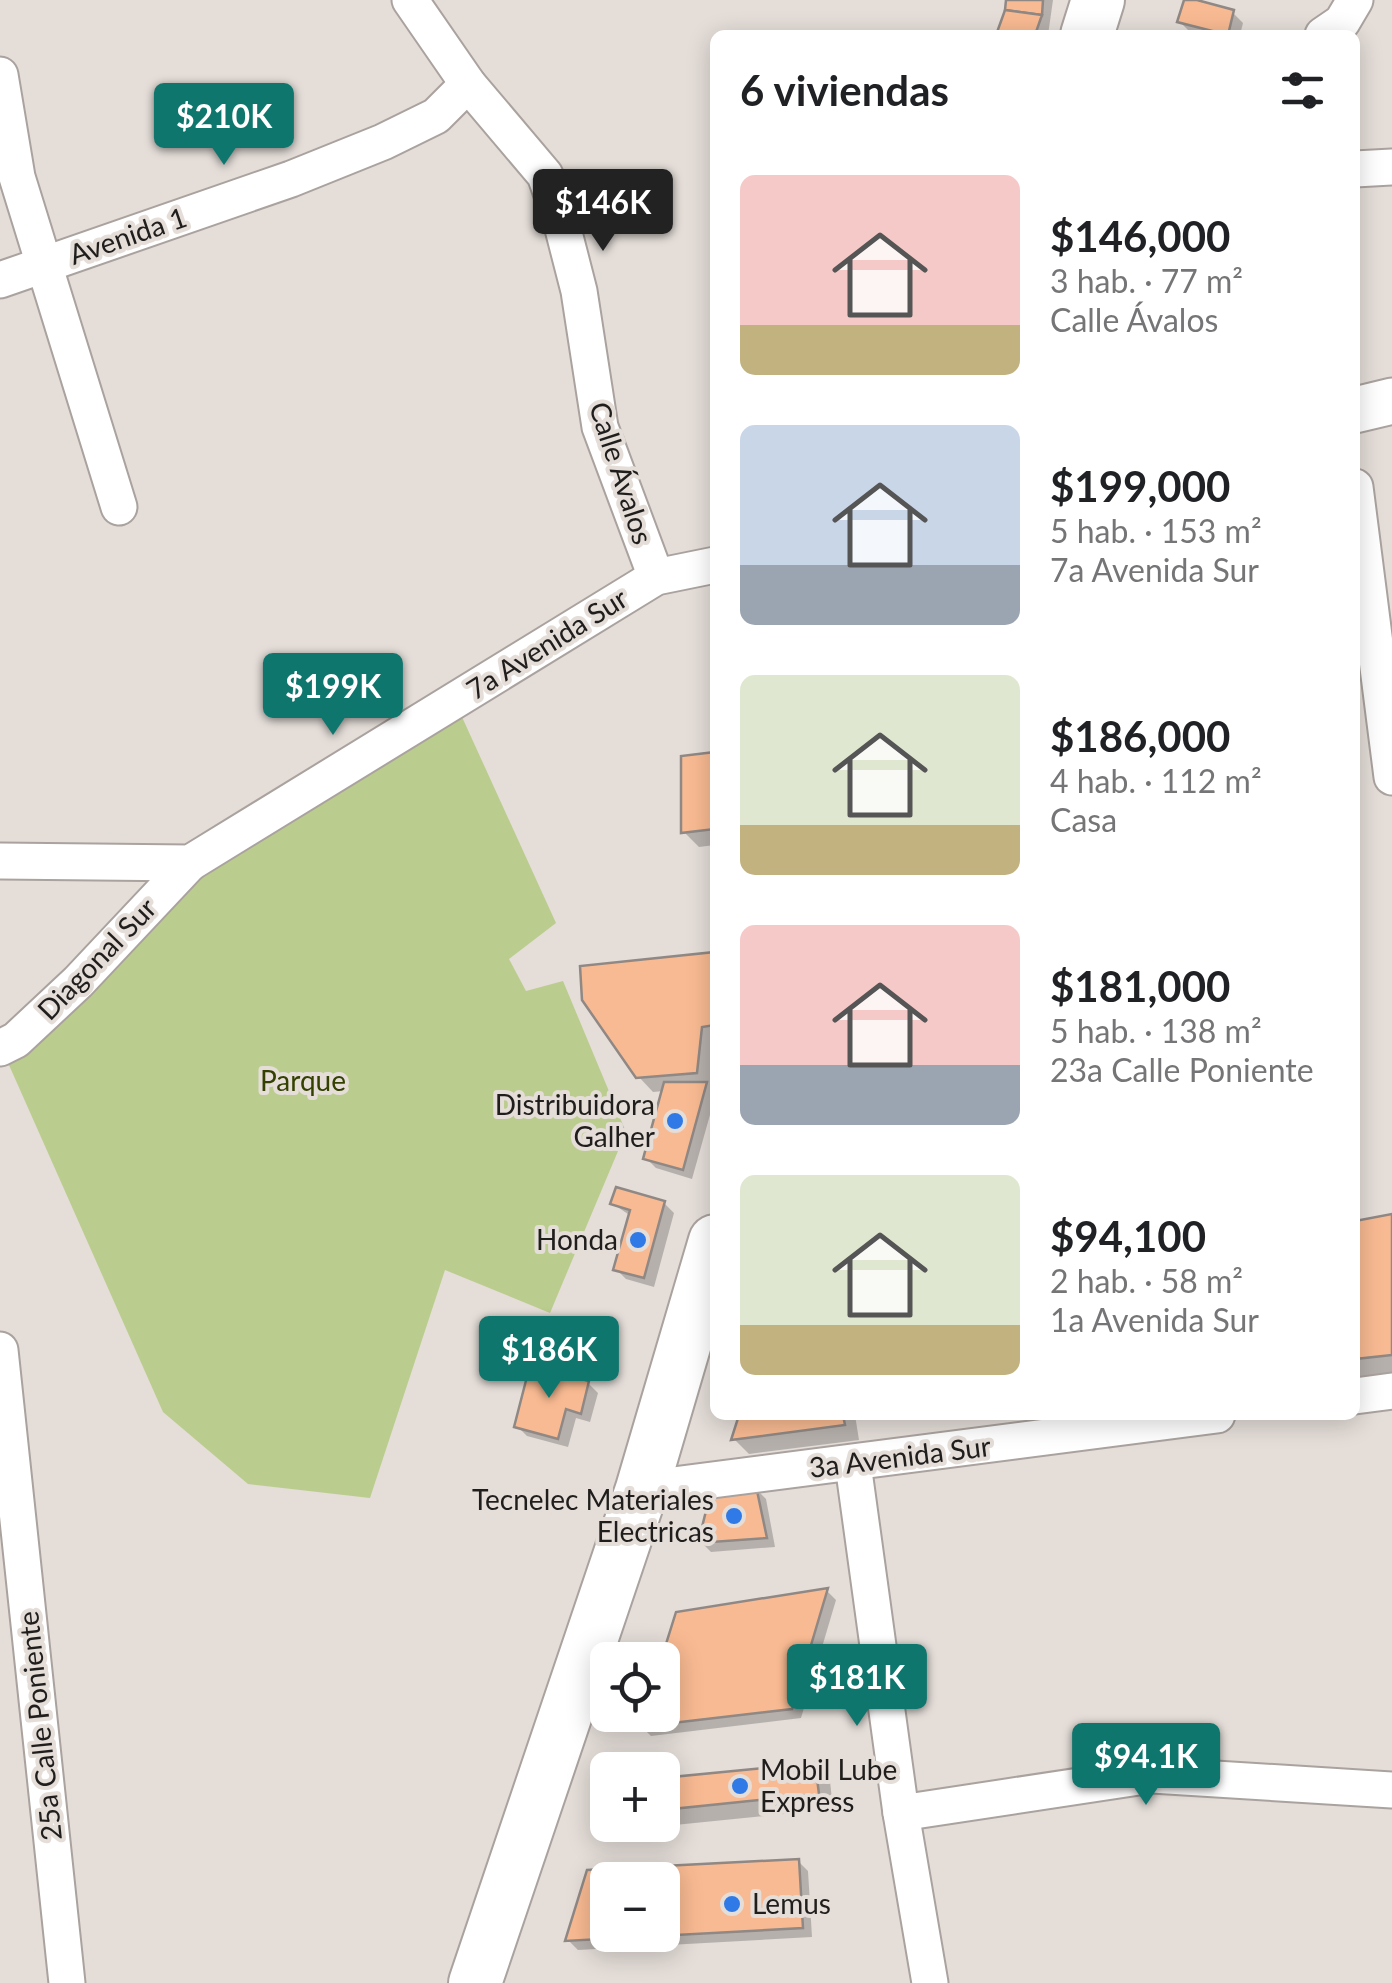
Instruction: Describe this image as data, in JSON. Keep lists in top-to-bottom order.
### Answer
{
  "streets": {
    "street": [
      "Avenida 1",
      "Calle Ávalos",
      "7a Avenida Sur",
      "Diagonal Sur",
      "3a Avenida Sur",
      "25a Calle Poniente"
    ]
  },
  "crossings": [
    ["Avenida 1", "Calle Ávalos"],
    ["Calle Ávalos", "7a Avenida Sur"],
    ["7a Avenida Sur", "Diagonal Sur"]
  ],
  "parks": ["Parque"],
  "places": [
    "Distribuidora Galher",
    "Honda",
    "Tecnelec Materiales Electricas",
    "Mobil Lube Express",
    "Lemus"
  ],
  "page": {
    "heading": "6 viviendas",
    "price": [
      "$210K",
      "$146K",
      "$199K",
      "$186K",
      "$181K",
      "$94.1K"
    ],
    "list": [
      {
        "name": "$146,000",
        "note": "3 hab. · 77 m² · Calle Ávalos"
      },
      {
        "name": "$199,000",
        "note": "5 hab. · 153 m² · 7a Avenida Sur"
      },
      {
        "name": "$186,000",
        "note": "4 hab. · 112 m² · Casa"
      },
      {
        "name": "$181,000",
        "note": "5 hab. · 138 m² · 23a Calle Poniente"
      },
      {
        "name": "$94,100",
        "note": "2 hab. · 58 m² · 1a Avenida Sur"
      }
    ],
    "map_buttons": ["+", "−"]
  }
}
